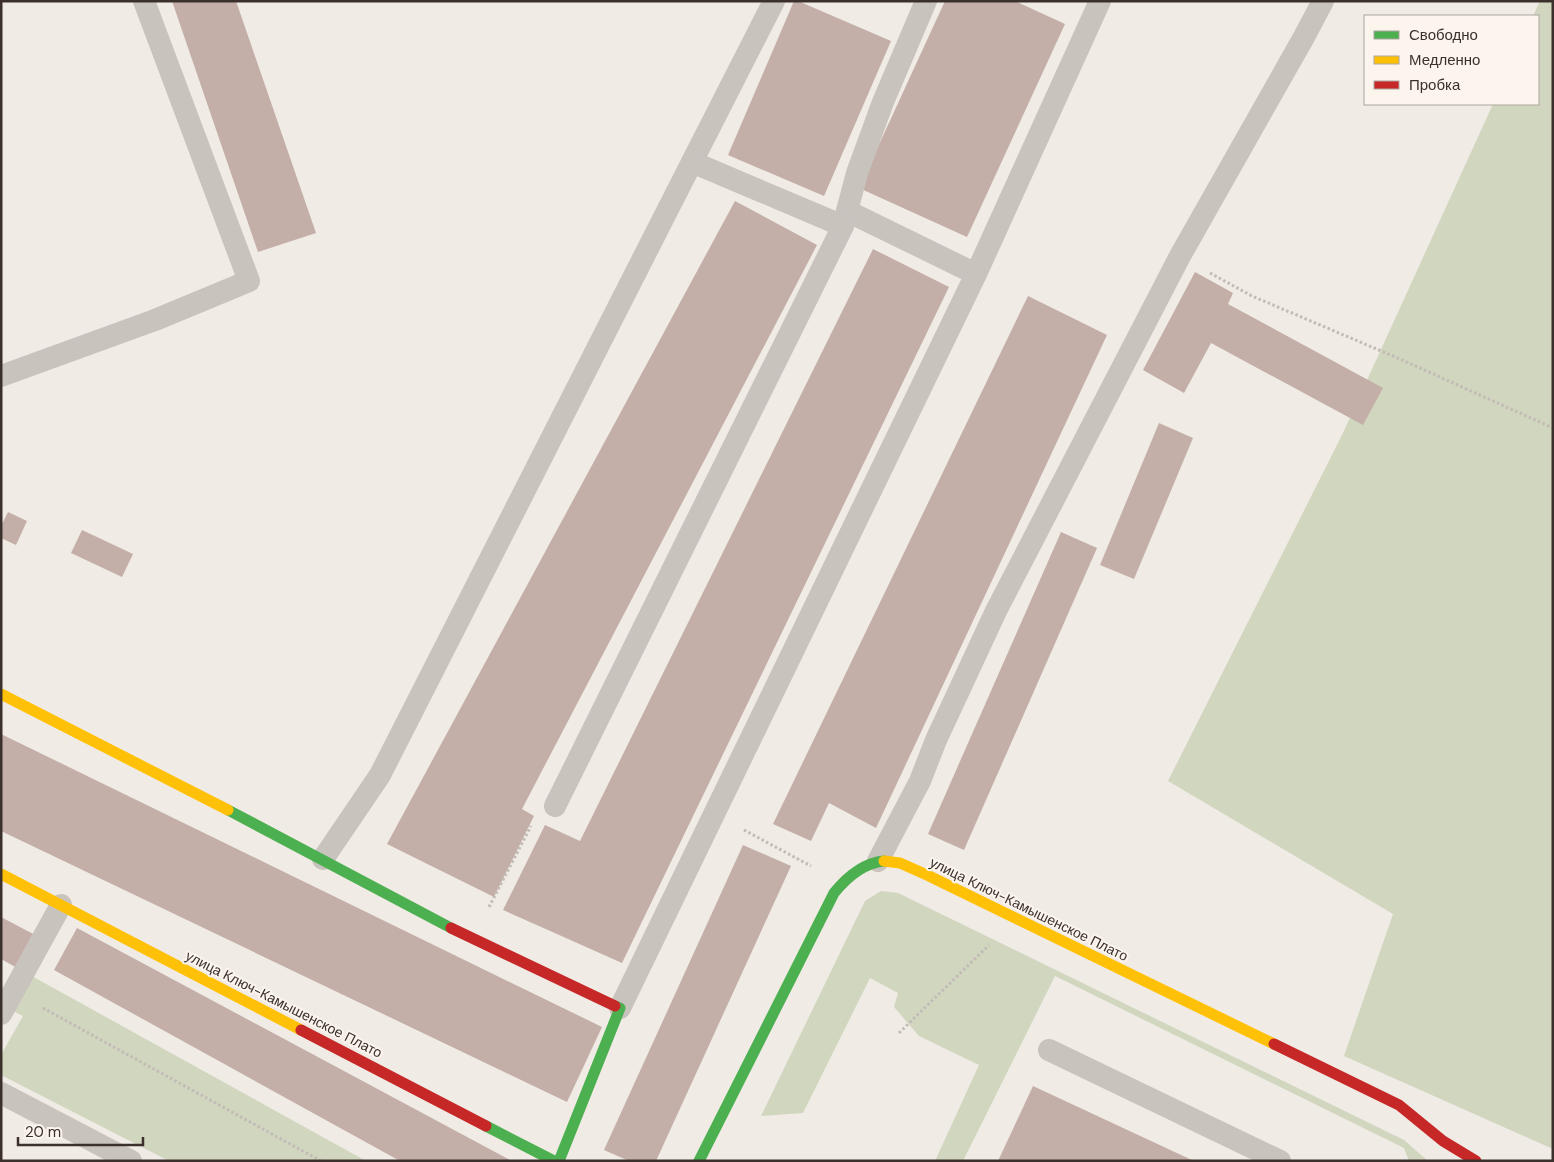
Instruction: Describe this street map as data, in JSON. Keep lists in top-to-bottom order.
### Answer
{
  "streets": {
    "street": ["улица Ключ-Камышенское Плато"]
  },
  "legend": ["Свободно", "Медленно", "Пробка"],
  "scale_bar": "20 m"
}
